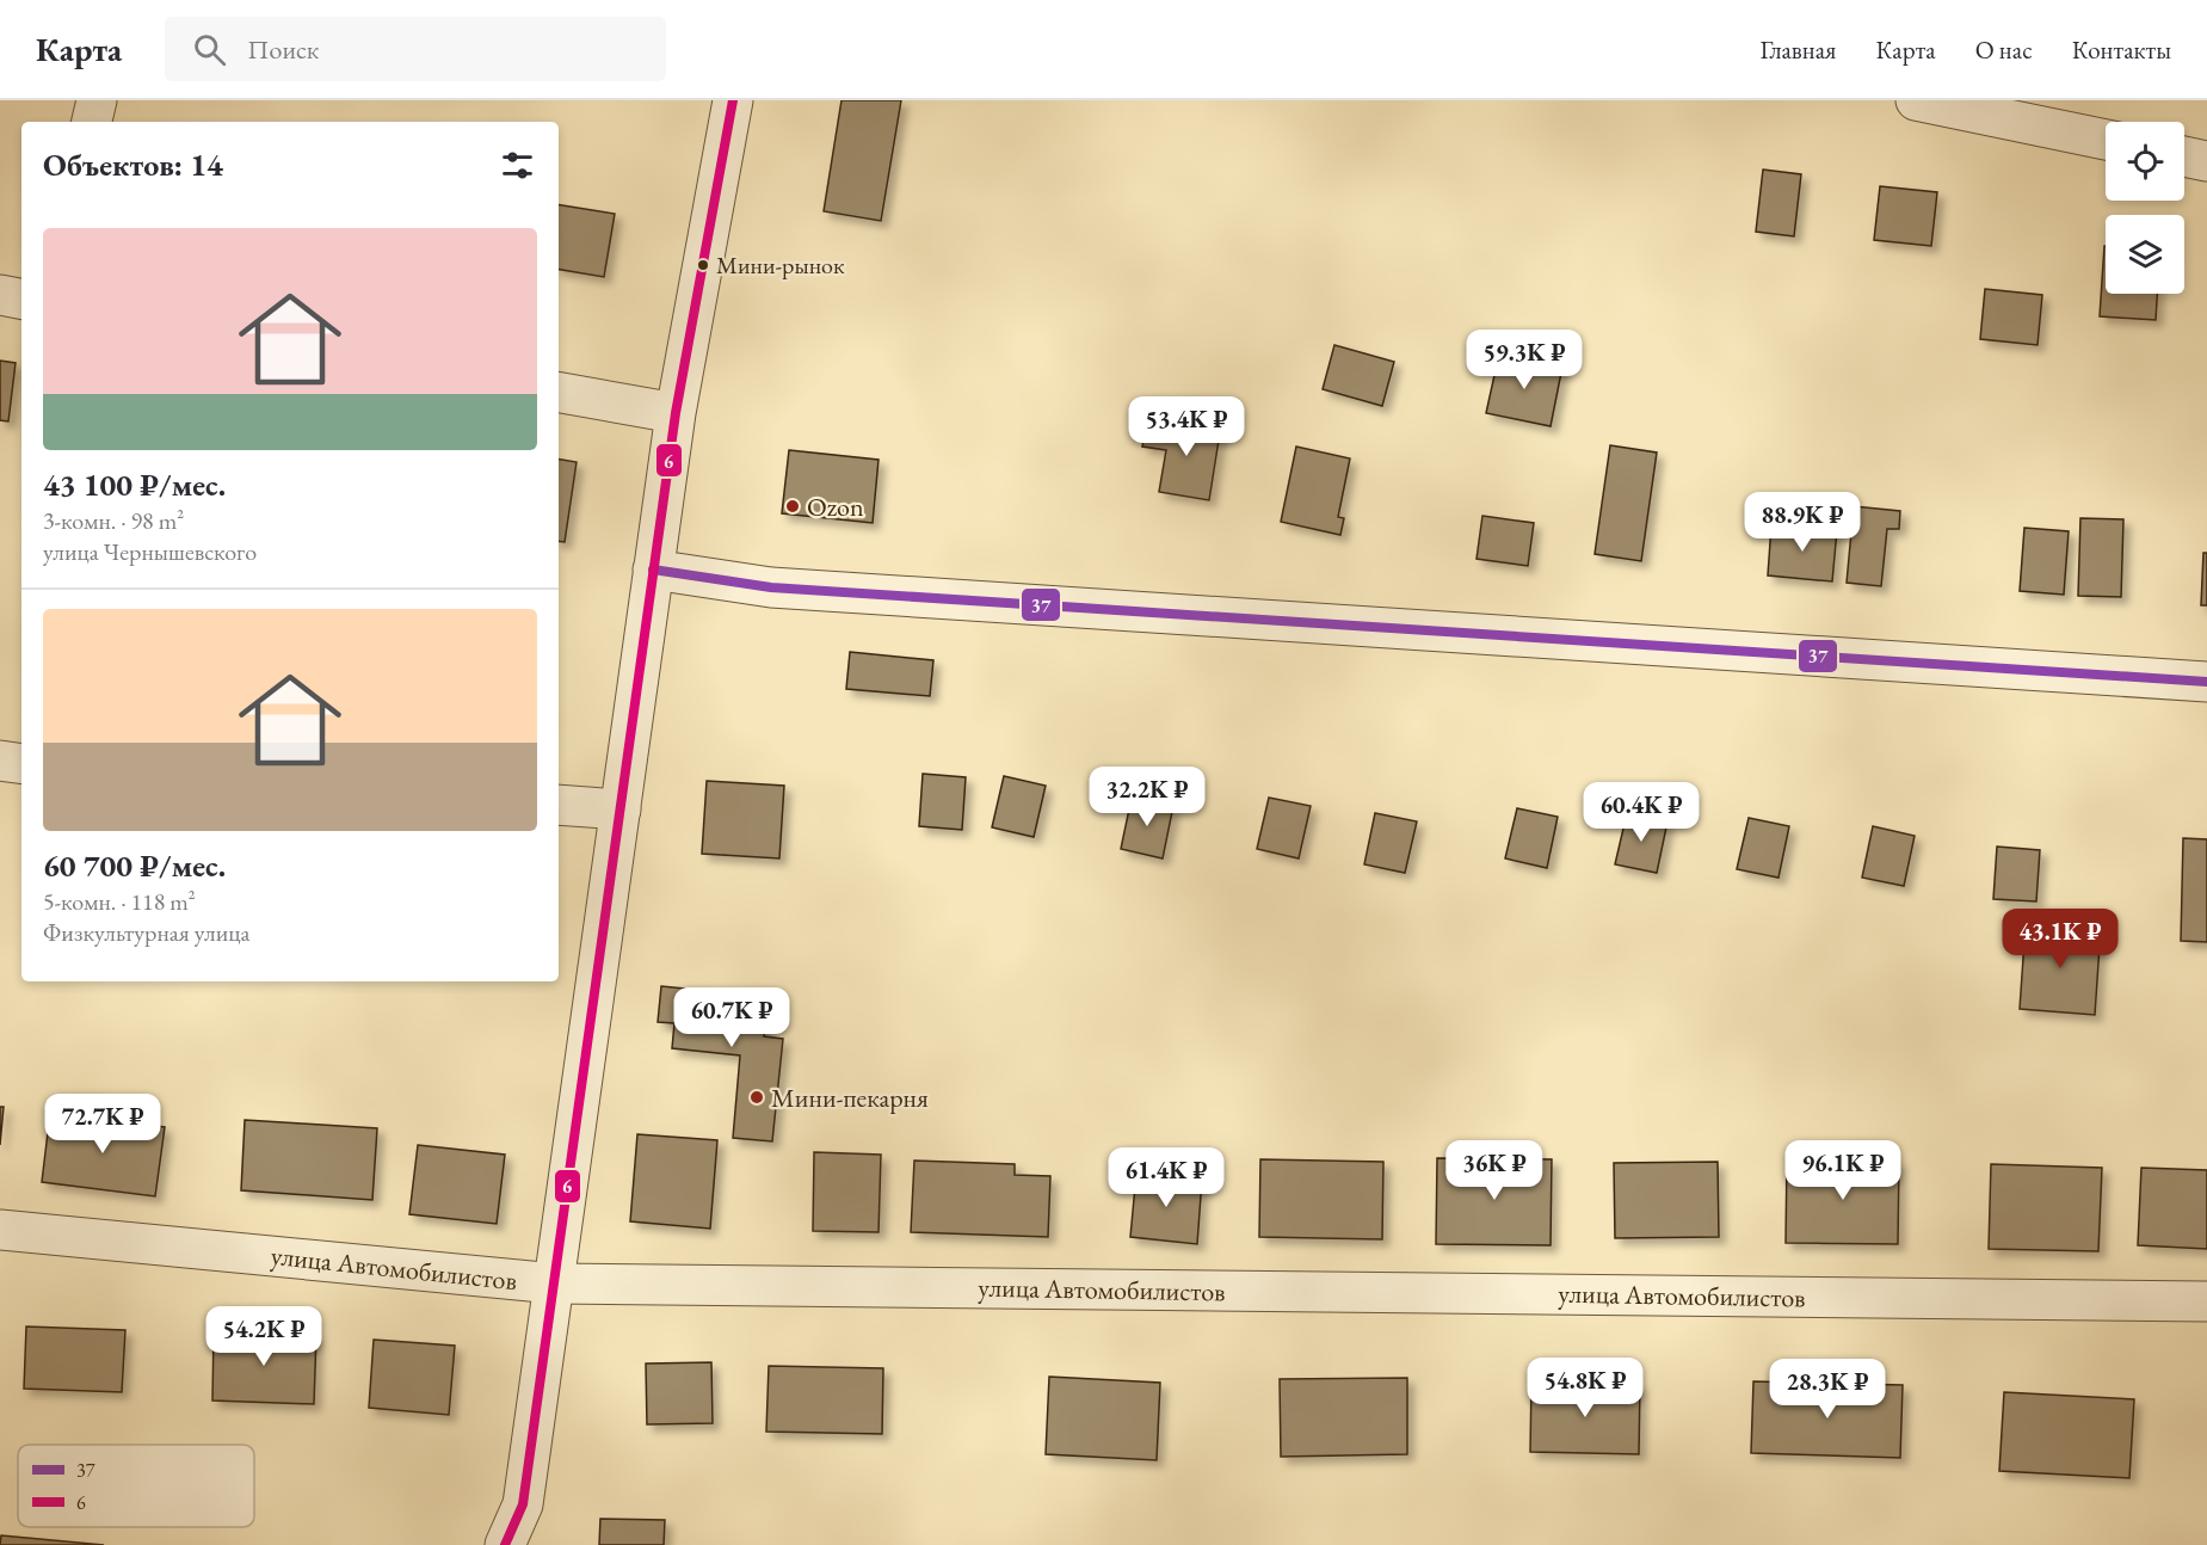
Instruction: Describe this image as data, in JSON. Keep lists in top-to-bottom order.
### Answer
{
  "streets": {
    "street": ["улица Автомобилистов"]
  },
  "places": ["Мини-рынок", "Ozon", "Мини-пекарня"],
  "lines": ["transit line 6", "transit line 37"],
  "legend": ["37", "6"],
  "page": {
    "header": "Карта",
    "search": "Поиск",
    "nav": [
      "Главная",
      "Карта",
      "О нас",
      "Контакты"
    ],
    "heading": "Объектов: 14",
    "list": [
      {
        "name": "43 100 ₽/мес.",
        "note": "3-комн. · 98 m² · улица Чернышевского"
      },
      {
        "name": "60 700 ₽/мес.",
        "note": "5-комн. · 118 m² · Физкультурная улица"
      }
    ],
    "price": [
      "59.3K ₽",
      "53.4K ₽",
      "88.9K ₽",
      "32.2K ₽",
      "60.4K ₽",
      "43.1K ₽",
      "60.7K ₽",
      "72.7K ₽",
      "36K ₽",
      "96.1K ₽",
      "61.4K ₽",
      "54.2K ₽",
      "54.8K ₽",
      "28.3K ₽"
    ]
  }
}
